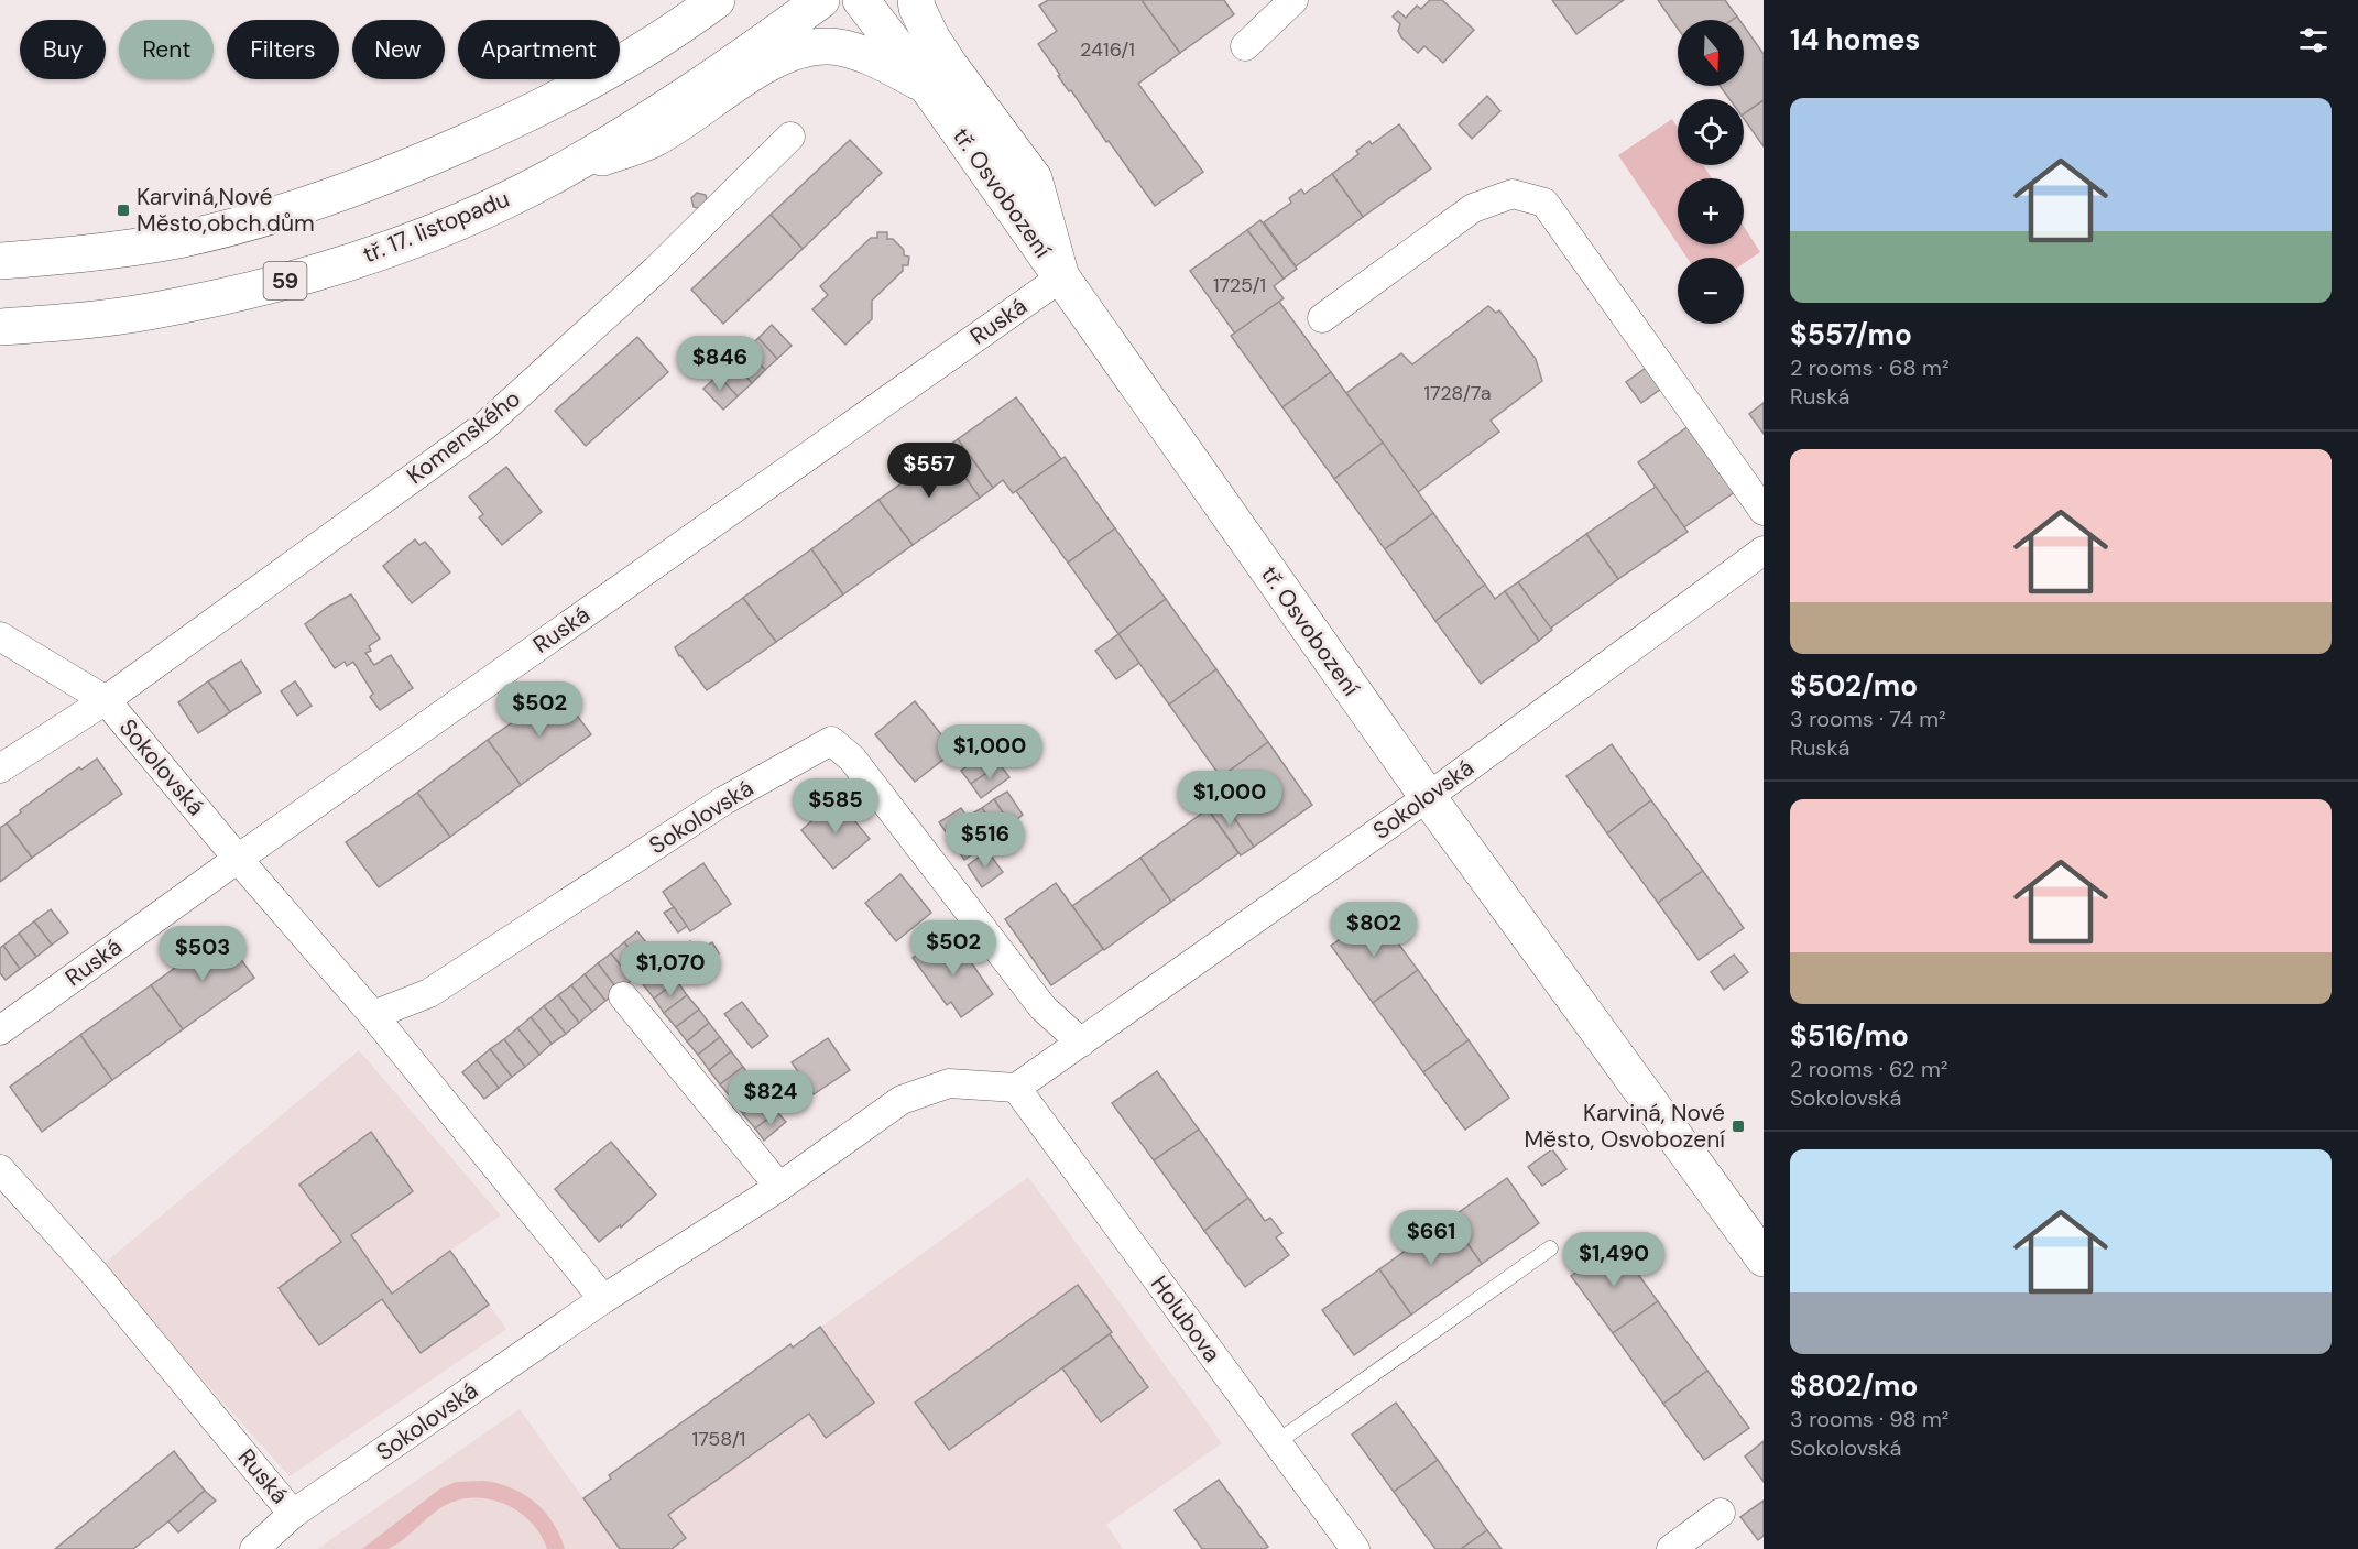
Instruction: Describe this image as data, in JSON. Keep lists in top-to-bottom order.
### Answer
{
  "streets": {
    "main road": ["tř. Osvobození", "tř. 17. listopadu", "59"],
    "street": [
      "Ruská",
      "Komenského",
      "Sokolovská",
      "Holubova"
    ]
  },
  "crossings": [
    ["tř. Osvobození", "Ruská"],
    ["tř. Osvobození", "Sokolovská"],
    ["Ruská", "Sokolovská"],
    ["Komenského", "Sokolovská"],
    ["Sokolovská", "Holubova"]
  ],
  "places": {
    "transit": ["Karviná,Nové Město,obch.dům", "Karviná, Nové Město, Osvobození"]
  },
  "house_numbers": [
    "2416/1",
    "1725/1",
    "1728/7a",
    "1758/1"
  ],
  "north": "bottom",
  "page": {
    "heading": "14 homes",
    "map_buttons": ["+", "−"],
    "chip": [
      "Buy",
      "Rent",
      "Filters",
      "New",
      "Apartment"
    ],
    "list": [
      {
        "name": "$557/mo",
        "note": "2 rooms · 68 m² · Ruská"
      },
      {
        "name": "$502/mo",
        "note": "3 rooms · 74 m² · Ruská"
      },
      {
        "name": "$516/mo",
        "note": "2 rooms · 62 m² · Sokolovská"
      },
      {
        "name": "$802/mo",
        "note": "3 rooms · 98 m² · Sokolovská"
      }
    ],
    "price": [
      "$846",
      "$557",
      "$502",
      "$1,000",
      "$1,000",
      "$585",
      "$516",
      "$802",
      "$502",
      "$503",
      "$1,070",
      "$824",
      "$661",
      "$1,490"
    ]
  }
}
